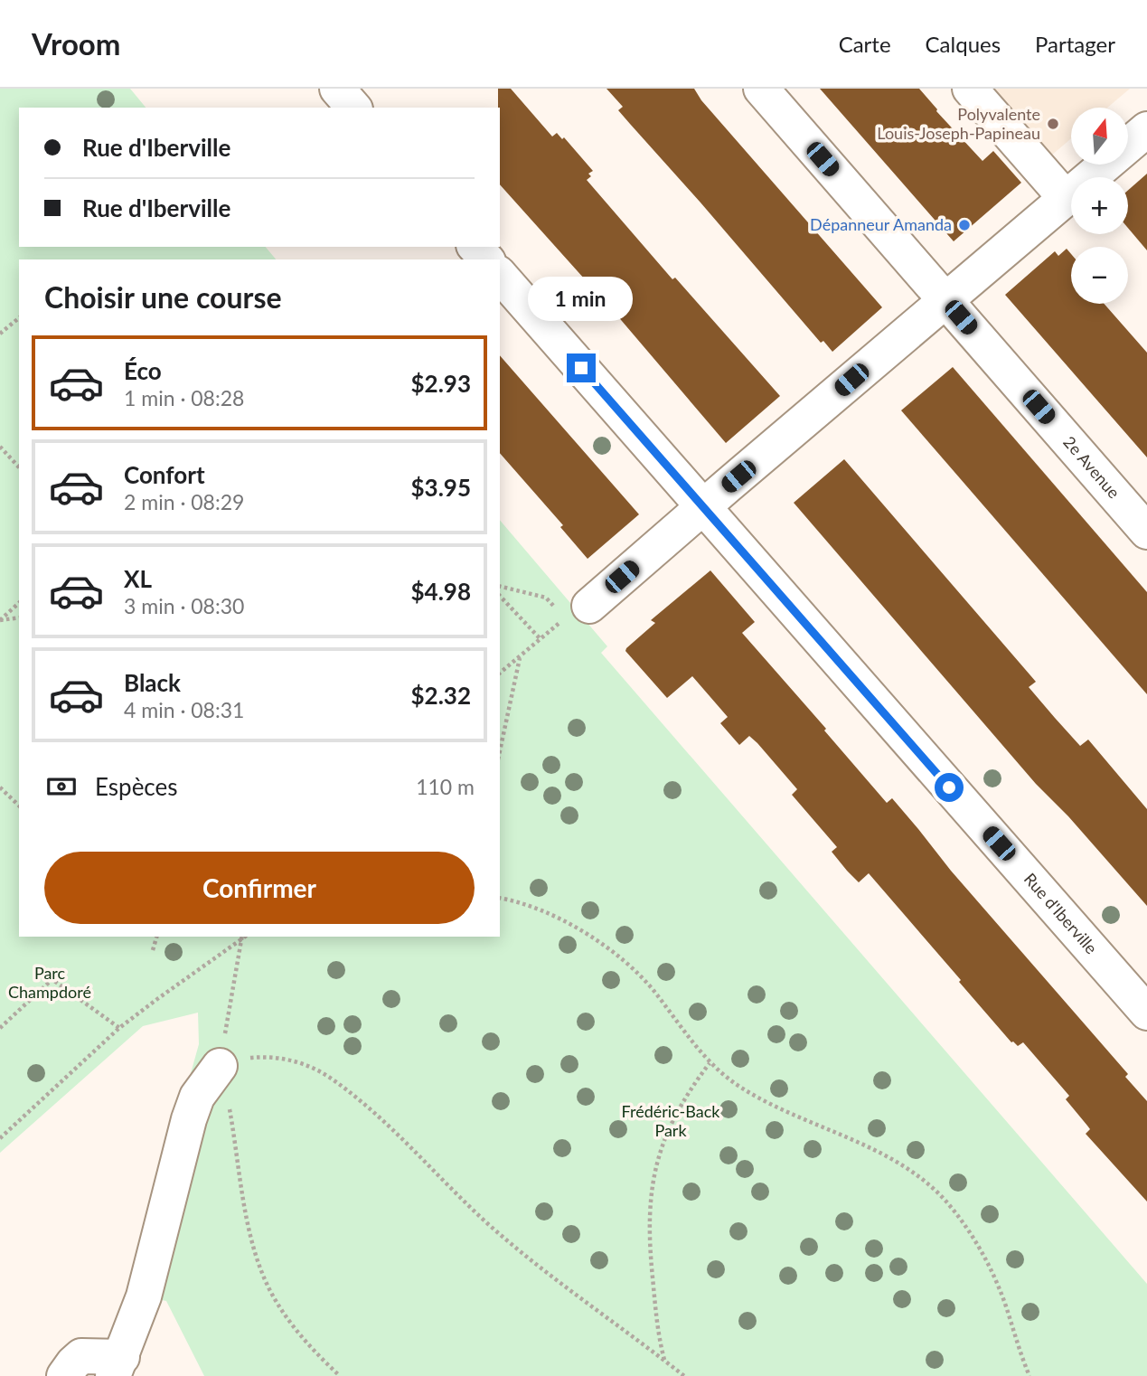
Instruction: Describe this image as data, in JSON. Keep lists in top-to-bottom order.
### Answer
{
  "streets": {
    "street": ["2e Avenue", "Rue d'Iberville"]
  },
  "parks": ["Parc Champdoré", "Frédéric-Back Park"],
  "places": ["Polyvalente Louis-Joseph-Papineau", "Dépanneur Amanda"],
  "north": "top",
  "page": {
    "header": "Vroom",
    "nav": ["Carte", "Calques", "Partager"],
    "map_buttons": ["+", "−"],
    "banner": ["Rue d'Iberville", "Rue d'Iberville"],
    "heading": "Choisir une course",
    "bubble": "1 min",
    "list": [
      {
        "name": "Éco",
        "note": "1 min · 08:28",
        "value": "$2.93"
      },
      {
        "name": "Confort",
        "note": "2 min · 08:29",
        "value": "$3.95"
      },
      {
        "name": "XL",
        "note": "3 min · 08:30",
        "value": "$4.98"
      },
      {
        "name": "Black",
        "note": "4 min · 08:31",
        "value": "$2.32"
      }
    ],
    "pay": ["Espèces", "110 m"],
    "buttons": "Confirmer"
  }
}
